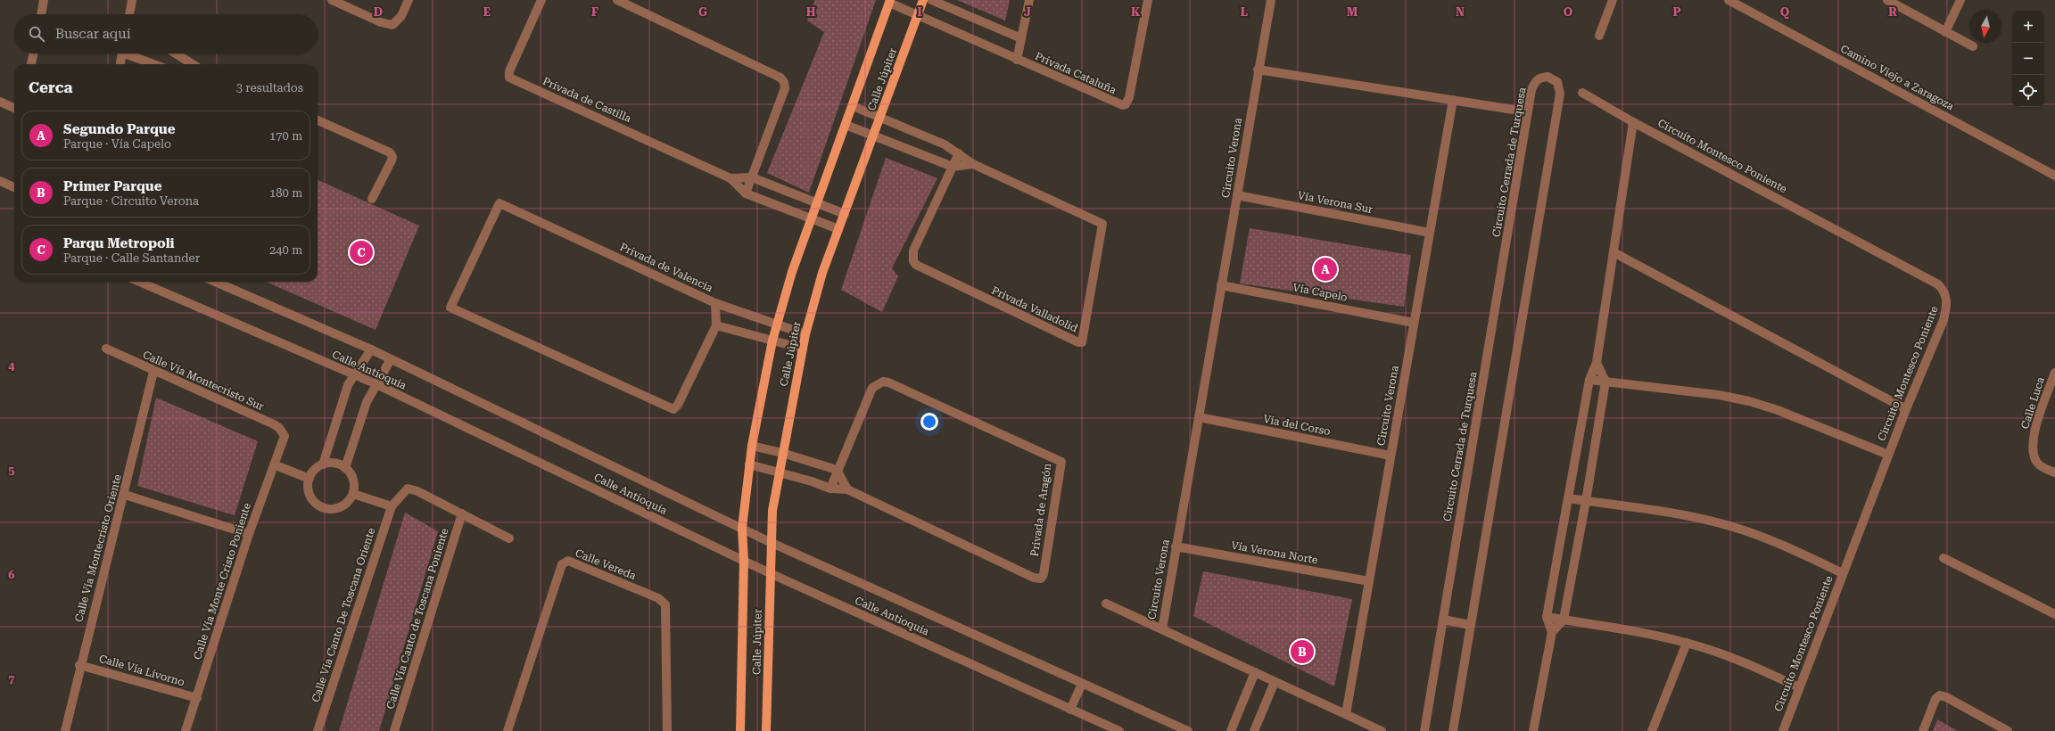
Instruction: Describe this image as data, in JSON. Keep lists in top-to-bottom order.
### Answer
{
  "streets": {
    "main road": ["Calle Júpiter"],
    "street": [
      "Privada Cataluña",
      "Camino Viejo a Zaragoza",
      "Privada de Castilla",
      "Circuito Montesco Poniente",
      "Circuito Verona",
      "Circuito Cerrada de Turquesa",
      "Vía Verona Sur",
      "Privada de Valencia",
      "Vía Capelo",
      "Privada Valladolid",
      "Calle Antioquía",
      "Calle Vía Montecristo Sur",
      "Calle Luca",
      "Vía del Corso",
      "Privada de Aragón",
      "Calle Vía Montecristo Oriente",
      "Vía Verona Norte",
      "Calle Vereda",
      "Calle Vía Monte Cristo Poniente",
      "Calle Vía Canto De Toscana Oriente",
      "Calle Vía Canto de Toscana Poniente",
      "Calle Vía Livorno"
    ]
  },
  "crossings": [
    ["Privada Cataluña", "Calle Júpiter"],
    ["Calle Júpiter", "Privada de Castilla"],
    ["Calle Júpiter", "Privada Valladolid"],
    ["Calle Júpiter", "Calle Antioquía"],
    ["Calle Júpiter", "Privada de Aragón"],
    ["Circuito Verona", "Vía Verona Sur"],
    ["Circuito Verona", "Vía Capelo"],
    ["Circuito Verona", "Vía del Corso"],
    ["Circuito Verona", "Vía Verona Norte"],
    ["Calle Vía Montecristo Sur", "Calle Vía Montecristo Oriente"],
    ["Calle Vía Montecristo Sur", "Calle Vía Monte Cristo Poniente"],
    ["Calle Vía Montecristo Oriente", "Calle Vía Livorno"],
    ["Calle Vía Monte Cristo Poniente", "Calle Vía Livorno"]
  ],
  "north": "bottom",
  "page": {
    "map_buttons": ["+", "−"],
    "search": "Buscar aquí",
    "heading": ["Cerca", "3 resultados"],
    "list": [
      {
        "mark": "A",
        "name": "Segundo Parque",
        "note": "Parque · Vía Capelo",
        "value": "170 m"
      },
      {
        "mark": "B",
        "name": "Primer Parque",
        "note": "Parque · Circuito Verona",
        "value": "180 m"
      },
      {
        "mark": "C",
        "name": "Parqu Metropoli",
        "note": "Parque · Calle Santander",
        "value": "240 m"
      }
    ],
    "pins": ["C", "A", "B"]
  },
  "grid": {
    "columns": [
      "D",
      "E",
      "F",
      "G",
      "H",
      "I",
      "J",
      "K",
      "L",
      "M",
      "N",
      "O",
      "P",
      "Q",
      "R"
    ],
    "rows": [
      "4",
      "5",
      "6",
      "7"
    ]
  }
}
